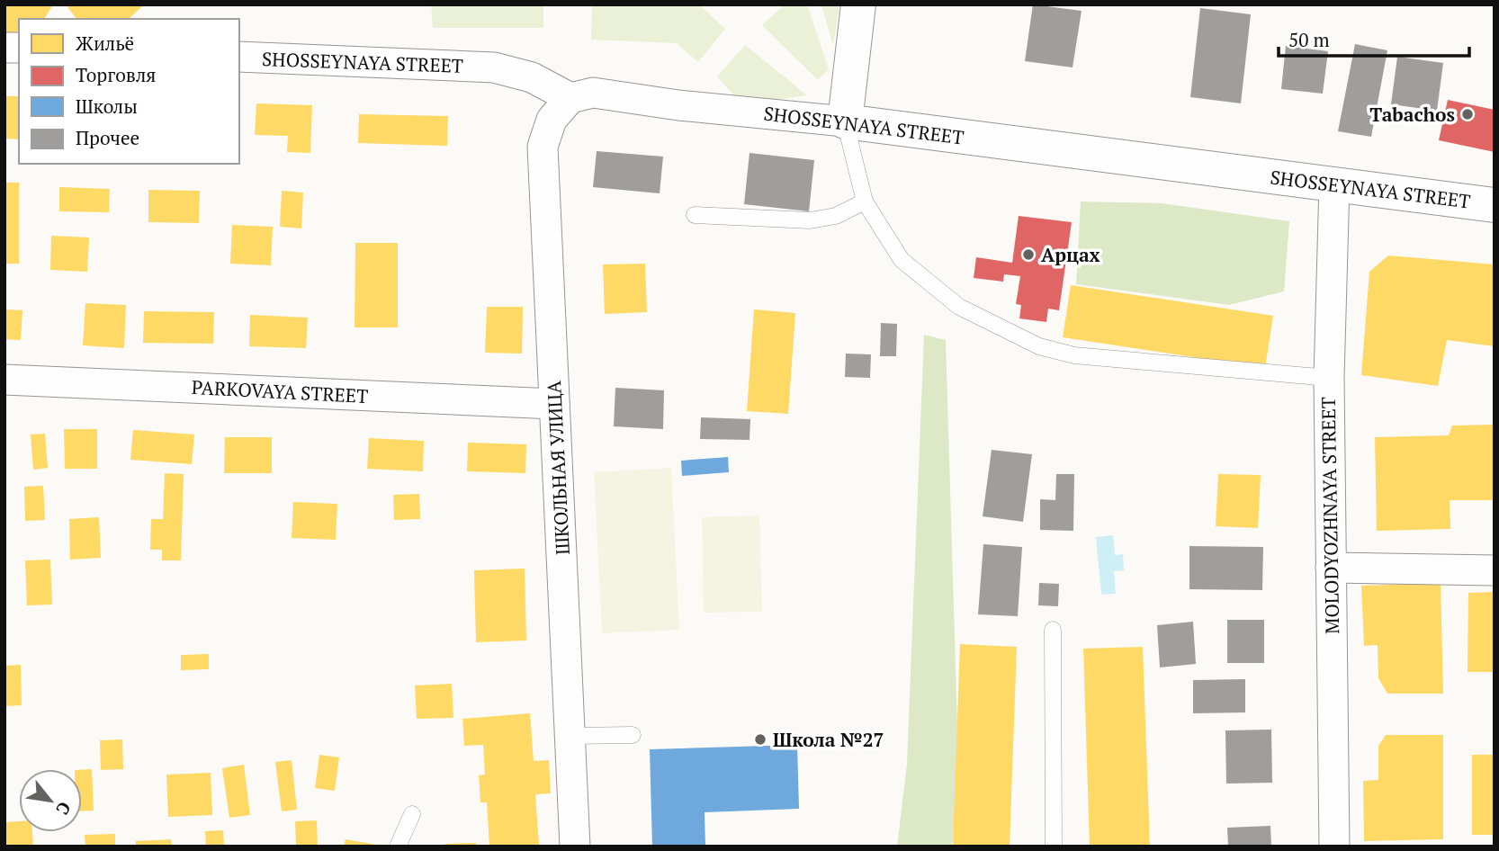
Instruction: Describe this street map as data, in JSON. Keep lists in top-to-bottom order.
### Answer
{
  "streets": {
    "street": [
      "SHOSSEYNAYA STREET",
      "PARKOVAYA STREET",
      "ШКОЛЬНАЯ УЛИЦА",
      "MOLODYOZHNAYA STREET"
    ]
  },
  "crossings": [
    ["SHOSSEYNAYA STREET", "ШКОЛЬНАЯ УЛИЦА"],
    ["SHOSSEYNAYA STREET", "MOLODYOZHNAYA STREET"],
    ["PARKOVAYA STREET", "ШКОЛЬНАЯ УЛИЦА"]
  ],
  "places": ["Tabachos", "Арцах", "Школа №27"],
  "legend": [
    "Жильё",
    "Торговля",
    "Школы",
    "Прочее"
  ],
  "scale_bar": "50 m",
  "north": "bottom right"
}
